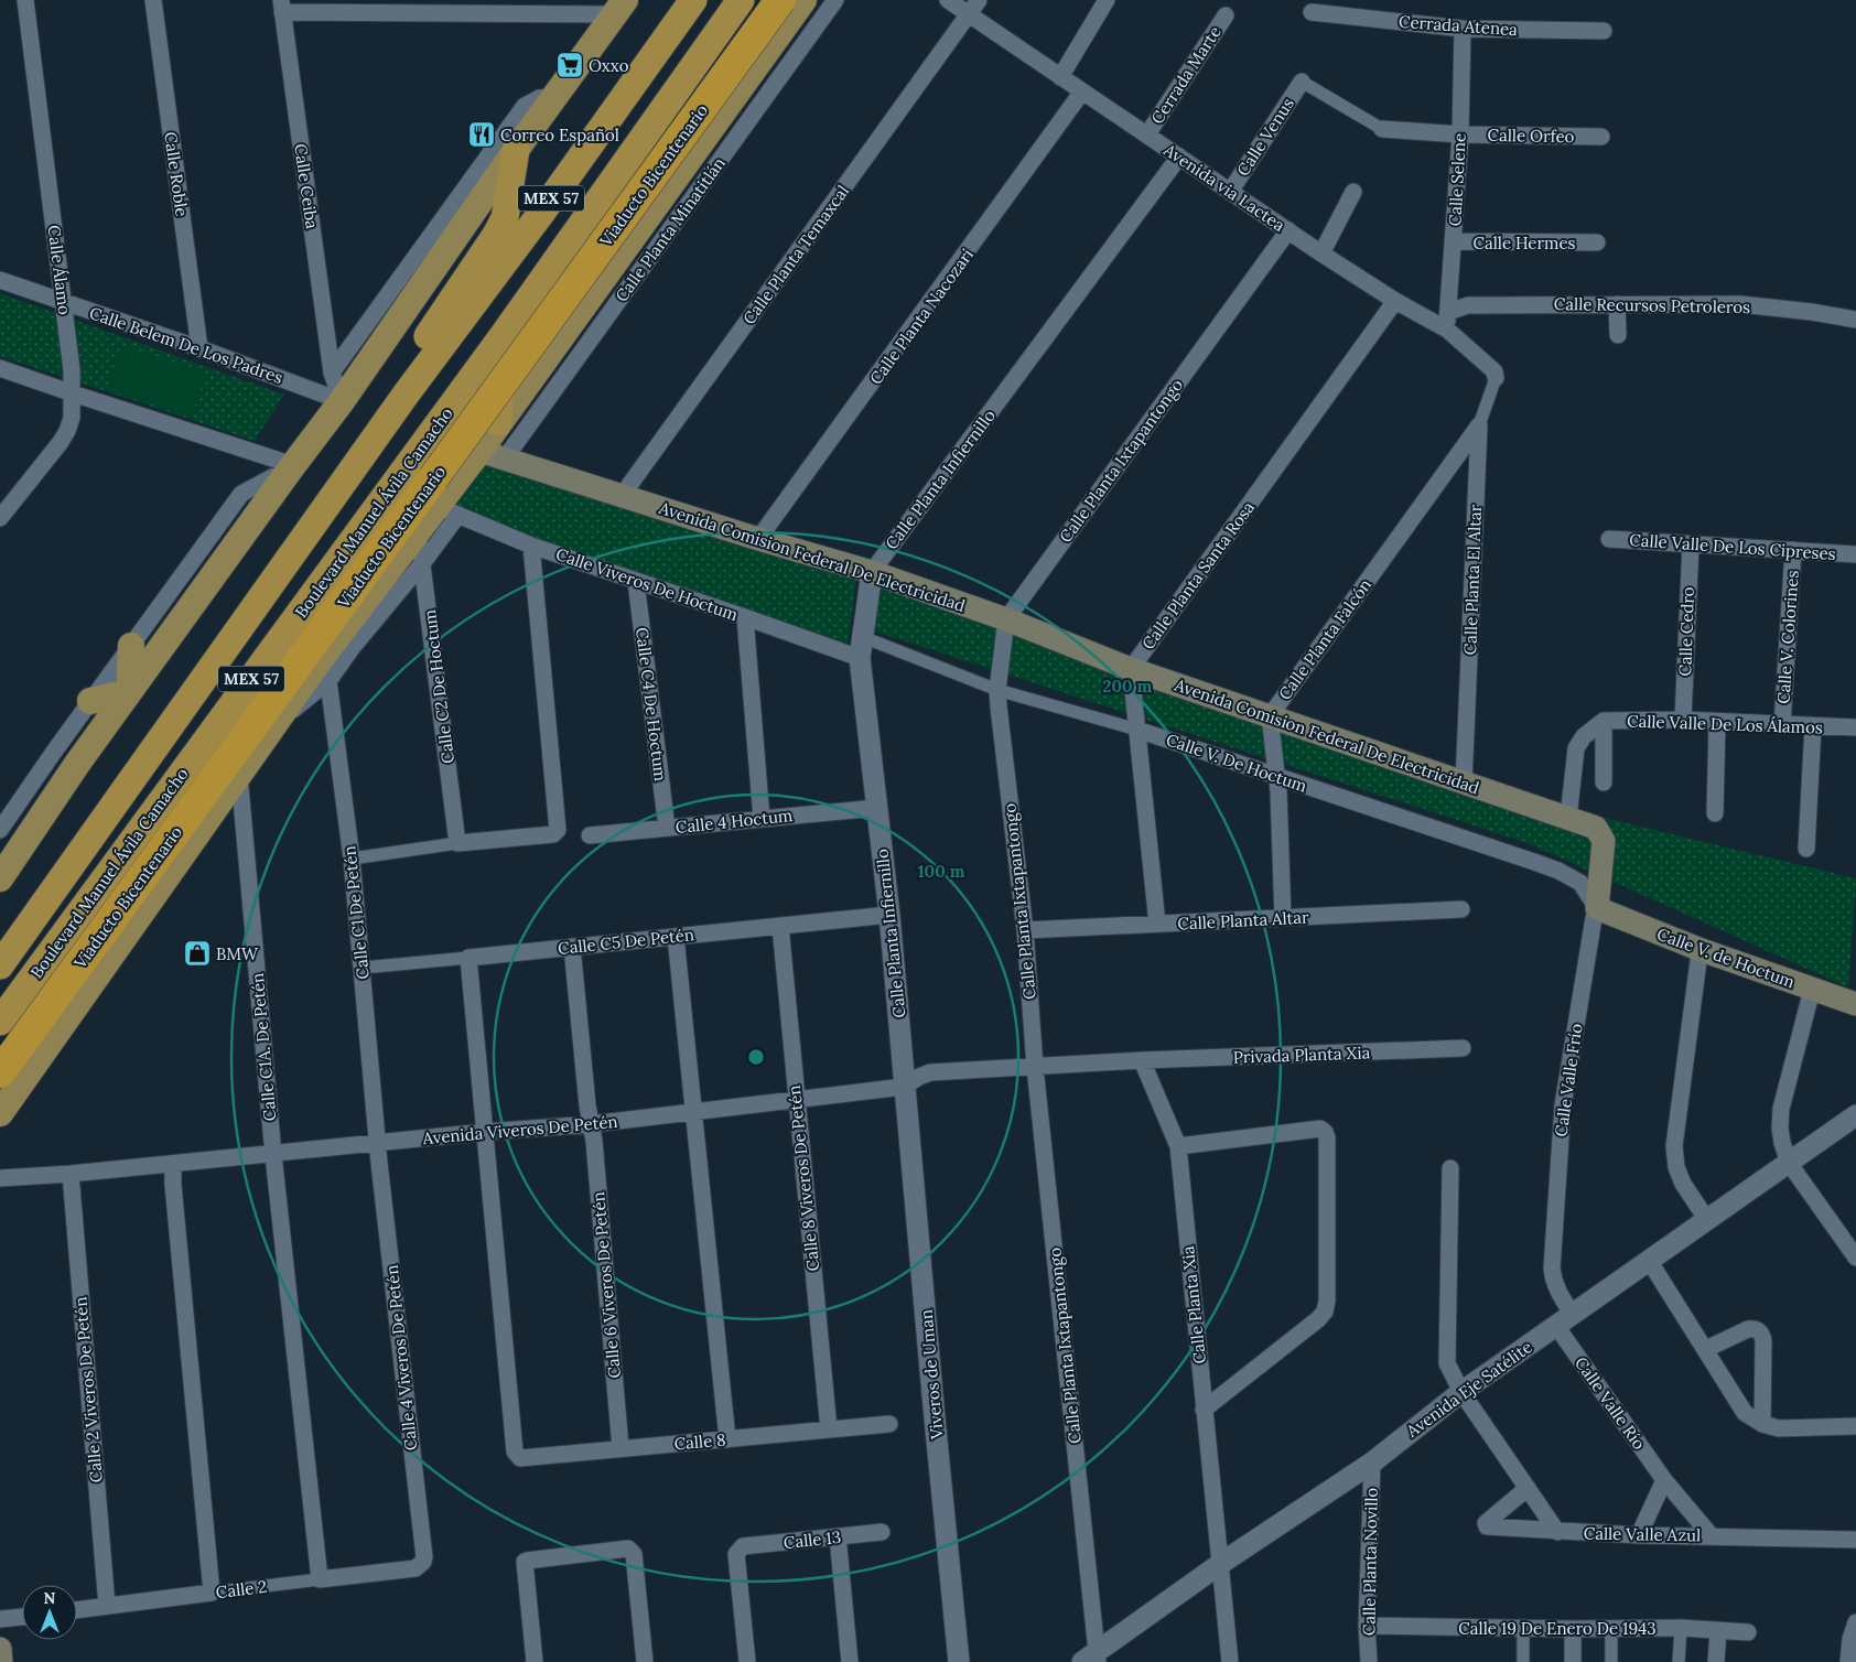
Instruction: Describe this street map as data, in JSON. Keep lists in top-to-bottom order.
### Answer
{
  "streets": {
    "highway": ["Viaducto Bicentenario", "MEX 57", "Boulevard Manuel Ávila Camacho"],
    "main road": ["Avenida Comision Federal De Electricidad", "Calle V. de Hoctum", "Calle Valle Frío"],
    "street": [
      "Cerrada Atenea",
      "Cerrada Marte",
      "Calle Orfeo",
      "Calle Venus",
      "Calle Roble",
      "Calle Selene",
      "Calle Ceiba",
      "Avenida via Lactea",
      "Calle Planta Minatitlán",
      "Calle Hermes",
      "Calle Planta Temaxcal",
      "Calle Álamo",
      "Calle Recursos Petroleros",
      "Calle Planta Nacozari",
      "Calle Belem De Los Padres",
      "Calle Planta Ixtapantongo",
      "Calle Planta Infiernillo",
      "Calle Valle De Los Cipreses",
      "Calle Planta Santa Rosa",
      "Calle Planta El Altar",
      "Calle Viveros De Hoctum",
      "Calle Cedro",
      "Calle V. Colorines",
      "Calle Planta Falcón",
      "Calle C2 De Hoctum",
      "Calle C4 De Hoctum",
      "Calle Valle De Los Álamos",
      "Calle V. De Hoctum",
      "Calle 4 Hoctum",
      "Calle C1 De Petén",
      "Calle Planta Altar",
      "Calle C5 De Petén",
      "Calle C1A. De Petén",
      "Privada Planta Xia",
      "Avenida Viveros De Petén",
      "Calle 8 Viveros De Petén",
      "Calle 6 Viveros De Petén",
      "Calle Planta Xia",
      "Calle 4 Viveros De Petén",
      "Viveros de Uman",
      "Avenida Eje Satélite",
      "Calle 2 Viveros De Petén",
      "Calle Valle Río",
      "Calle 8",
      "Calle Valle Azul",
      "Calle 13",
      "Calle Planta Novillo",
      "Calle 2",
      "Calle 19 De Enero De 1943"
    ]
  },
  "crossings": [
    ["Cerrada Atenea", "Calle Selene"],
    ["Cerrada Marte", "Avenida via Lactea"],
    ["Calle Orfeo", "Calle Selene"],
    ["Calle Venus", "Avenida via Lactea"],
    ["Calle Roble", "Calle Belem De Los Padres"],
    ["Calle Selene", "Avenida via Lactea"],
    ["Calle Selene", "Calle Hermes"],
    ["Calle Selene", "Calle Recursos Petroleros"],
    ["Calle Ceiba", "Calle Belem De Los Padres"],
    ["Avenida via Lactea", "Calle Planta Temaxcal"],
    ["Avenida via Lactea", "Calle Planta Nacozari"],
    ["Avenida via Lactea", "Calle Planta Ixtapantongo"],
    ["Avenida via Lactea", "Calle Planta Infiernillo"],
    ["Avenida via Lactea", "Calle Planta Santa Rosa"],
    ["Avenida via Lactea", "Calle Planta El Altar"],
    ["Calle Planta Minatitlán", "Avenida Comision Federal De Electricidad"],
    ["Calle Planta Temaxcal", "Avenida Comision Federal De Electricidad"],
    ["Calle Álamo", "Calle Belem De Los Padres"],
    ["Calle Planta Nacozari", "Avenida Comision Federal De Electricidad"],
    ["Calle Planta Ixtapantongo", "Avenida Comision Federal De Electricidad"],
    ["Calle Planta Ixtapantongo", "Calle V. De Hoctum"],
    ["Calle Planta Ixtapantongo", "Calle Planta Altar"],
    ["Calle Planta Ixtapantongo", "Avenida Viveros De Petén"],
    ["Calle Planta Ixtapantongo", "Avenida Eje Satélite"],
    ["Calle Planta Infiernillo", "Avenida Comision Federal De Electricidad"],
    ["Calle Planta Infiernillo", "Calle Viveros De Hoctum"],
    ["Calle Planta Infiernillo", "Calle V. De Hoctum"],
    ["Calle Planta Infiernillo", "Calle 4 Hoctum"],
    ["Calle Planta Infiernillo", "Calle C5 De Petén"],
    ["Calle Planta Infiernillo", "Avenida Viveros De Petén"],
    ["Calle Planta Infiernillo", "Viveros de Uman"],
    ["Calle Valle De Los Cipreses", "Calle Cedro"],
    ["Calle Valle De Los Cipreses", "Calle V. Colorines"],
    ["Avenida Comision Federal De Electricidad", "Calle Planta Santa Rosa"],
    ["Avenida Comision Federal De Electricidad", "Calle Planta El Altar"],
    ["Avenida Comision Federal De Electricidad", "Calle Planta Falcón"],
    ["Avenida Comision Federal De Electricidad", "Calle Valle De Los Álamos"],
    ["Avenida Comision Federal De Electricidad", "Calle Valle Frío"],
    ["Calle Planta El Altar", "Calle Planta Falcón"],
    ["Calle Viveros De Hoctum", "Calle C4 De Hoctum"],
    ["Calle Cedro", "Calle Valle De Los Álamos"],
    ["Calle V. Colorines", "Calle Valle De Los Álamos"],
    ["Calle Planta Falcón", "Calle V. De Hoctum"],
    ["Calle Planta Falcón", "Calle Planta Altar"],
    ["Calle C4 De Hoctum", "Calle 4 Hoctum"],
    ["Calle V. De Hoctum", "Calle V. de Hoctum"],
    ["Calle V. De Hoctum", "Calle Valle Frío"],
    ["Calle C1 De Petén", "Calle C5 De Petén"],
    ["Calle C1 De Petén", "Avenida Viveros De Petén"],
    ["Calle C1 De Petén", "Calle 4 Viveros De Petén"],
    ["Calle C5 De Petén", "Calle 8 Viveros De Petén"],
    ["Calle V. de Hoctum", "Calle Valle Frío"],
    ["Calle C1A. De Petén", "Avenida Viveros De Petén"],
    ["Privada Planta Xia", "Calle Planta Xia"],
    ["Calle Valle Frío", "Avenida Eje Satélite"],
    ["Calle Valle Frío", "Calle Valle Río"],
    ["Avenida Viveros De Petén", "Calle 8 Viveros De Petén"],
    ["Avenida Viveros De Petén", "Calle 6 Viveros De Petén"],
    ["Avenida Viveros De Petén", "Calle 4 Viveros De Petén"],
    ["Avenida Viveros De Petén", "Viveros de Uman"],
    ["Avenida Viveros De Petén", "Calle 2 Viveros De Petén"],
    ["Avenida Viveros De Petén", "Calle 8"],
    ["Calle 8 Viveros De Petén", "Calle 8"],
    ["Calle 6 Viveros De Petén", "Calle 8"],
    ["Calle Planta Xia", "Avenida Eje Satélite"],
    ["Calle 4 Viveros De Petén", "Calle 2"],
    ["Avenida Eje Satélite", "Calle Valle Río"],
    ["Avenida Eje Satélite", "Calle Planta Novillo"],
    ["Calle 2 Viveros De Petén", "Calle 2"],
    ["Calle Valle Río", "Calle Valle Azul"],
    ["Calle Planta Novillo", "Calle 19 De Enero De 1943"]
  ],
  "places": {
    "supermarket": ["Oxxo"],
    "restaurant": ["Correo Español"],
    "shop": ["BMW"]
  },
  "north": "top",
  "rings": ["200 m", "100 m"]
}
